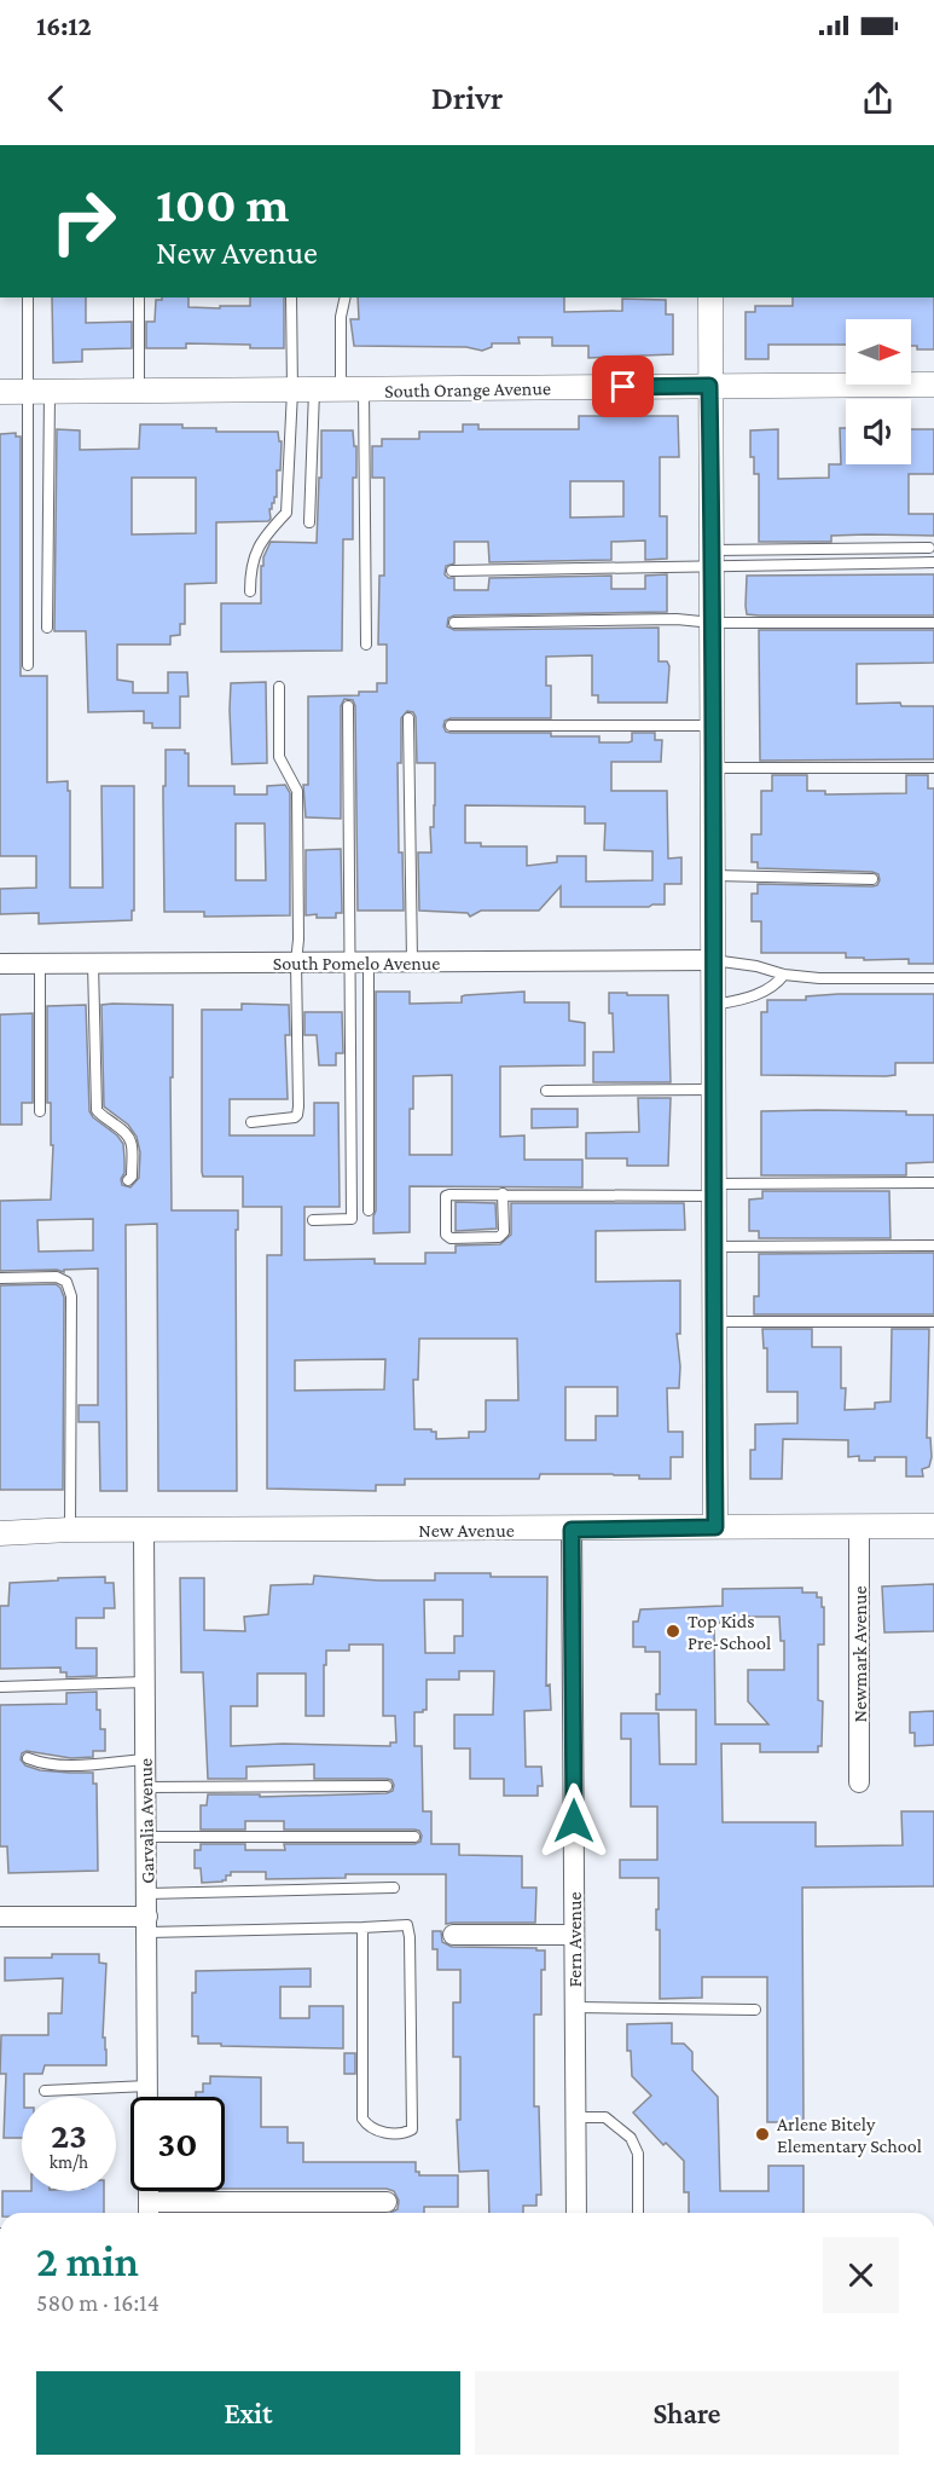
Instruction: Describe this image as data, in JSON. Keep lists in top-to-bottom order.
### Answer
{
  "streets": {
    "street": [
      "South Orange Avenue",
      "South Pomelo Avenue",
      "New Avenue",
      "Newmark Avenue",
      "Garvalia Avenue",
      "Fern Avenue"
    ]
  },
  "crossings": [
    ["New Avenue", "Newmark Avenue"],
    ["New Avenue", "Garvalia Avenue"],
    ["New Avenue", "Fern Avenue"]
  ],
  "places": ["Top Kids Pre-School", "Arlene Bitely Elementary School"],
  "north": "right",
  "page": {
    "status": "16:12",
    "header": "Drivr",
    "turn": ["100 m", "New Avenue"],
    "speed": "23 km/h",
    "limit": "30",
    "heading": ["2 min", "580 m · 16:14"],
    "buttons": ["Exit", "Share"]
  }
}
